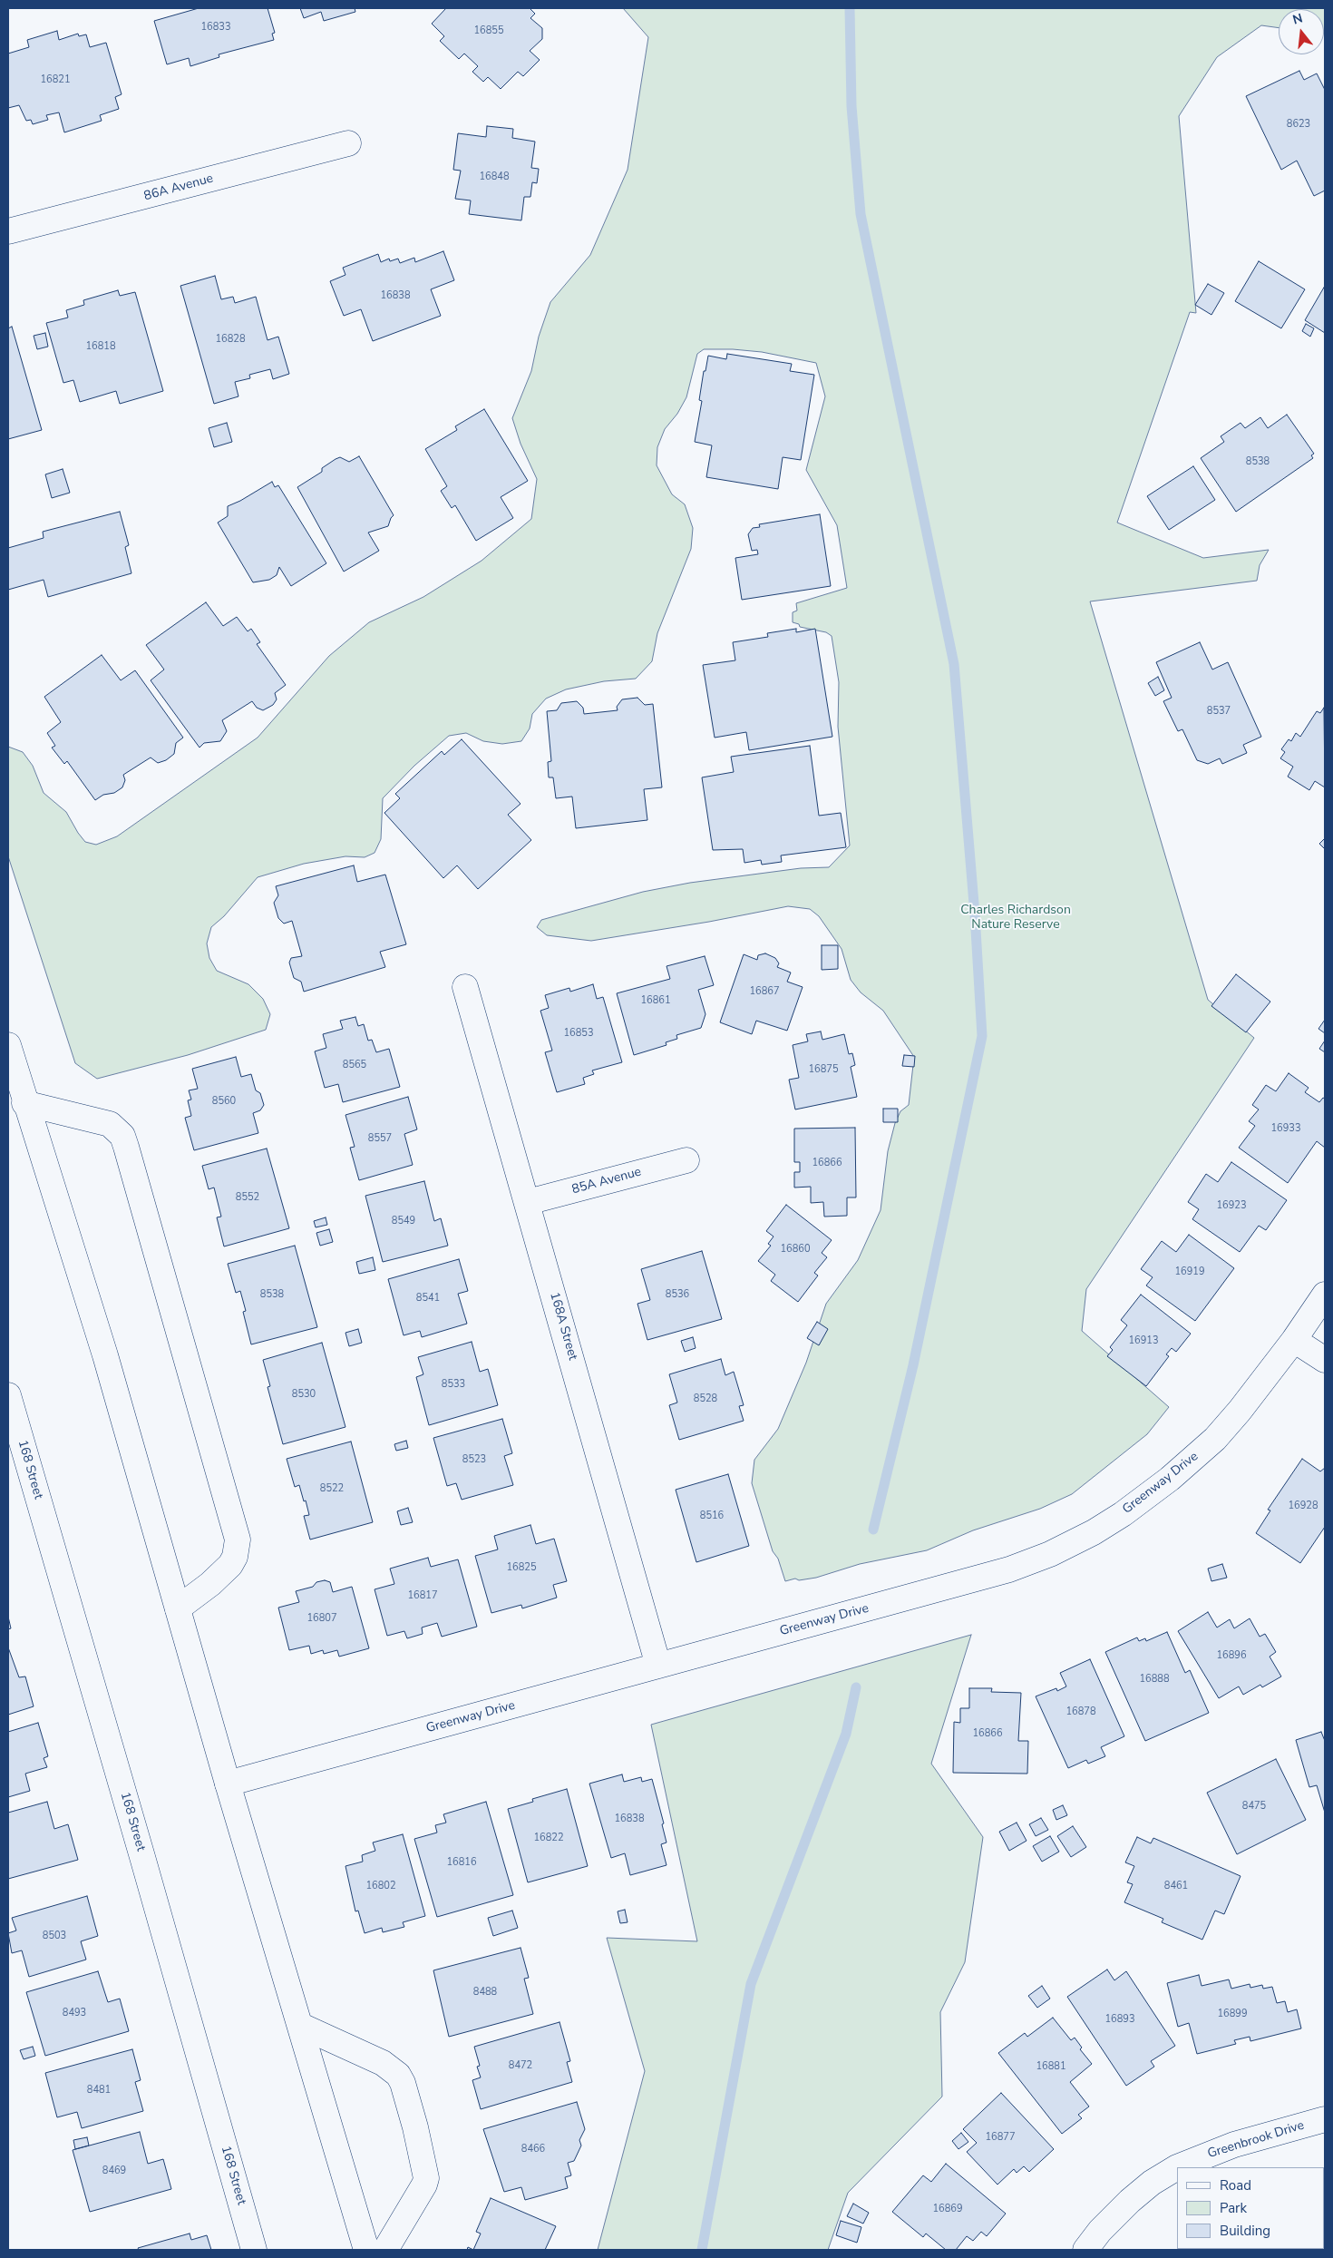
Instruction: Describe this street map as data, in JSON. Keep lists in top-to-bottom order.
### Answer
{
  "streets": {
    "street": [
      "86A Avenue",
      "85A Avenue",
      "168A Street",
      "168 Street",
      "Greenway Drive",
      "Greenbrook Drive"
    ]
  },
  "crossings": [
    ["85A Avenue", "168A Street"],
    ["168A Street", "Greenway Drive"]
  ],
  "parks": ["Charles Richardson Nature Reserve"],
  "house_numbers": [
    "16833",
    "16855",
    "16821",
    "8623",
    "16848",
    "16838",
    "16828",
    "16818",
    "8538",
    "8537",
    "16867",
    "16861",
    "16853",
    "8565",
    "16875",
    "8560",
    "16933",
    "8557",
    "16866",
    "8552",
    "16923",
    "8549",
    "16860",
    "16919",
    "8538",
    "8536",
    "8541",
    "16913",
    "8533",
    "8530",
    "8528",
    "8523",
    "8522",
    "16928",
    "8516",
    "16825",
    "16817",
    "16807",
    "16896",
    "16888",
    "16878",
    "16866",
    "8475",
    "16838",
    "16822",
    "16816",
    "16802",
    "8461",
    "8503",
    "8488",
    "8493",
    "16899",
    "16893",
    "8472",
    "16881",
    "8481",
    "16877",
    "8466",
    "8469",
    "16869"
  ],
  "legend": ["Road", "Park", "Building"],
  "north": "top"
}
